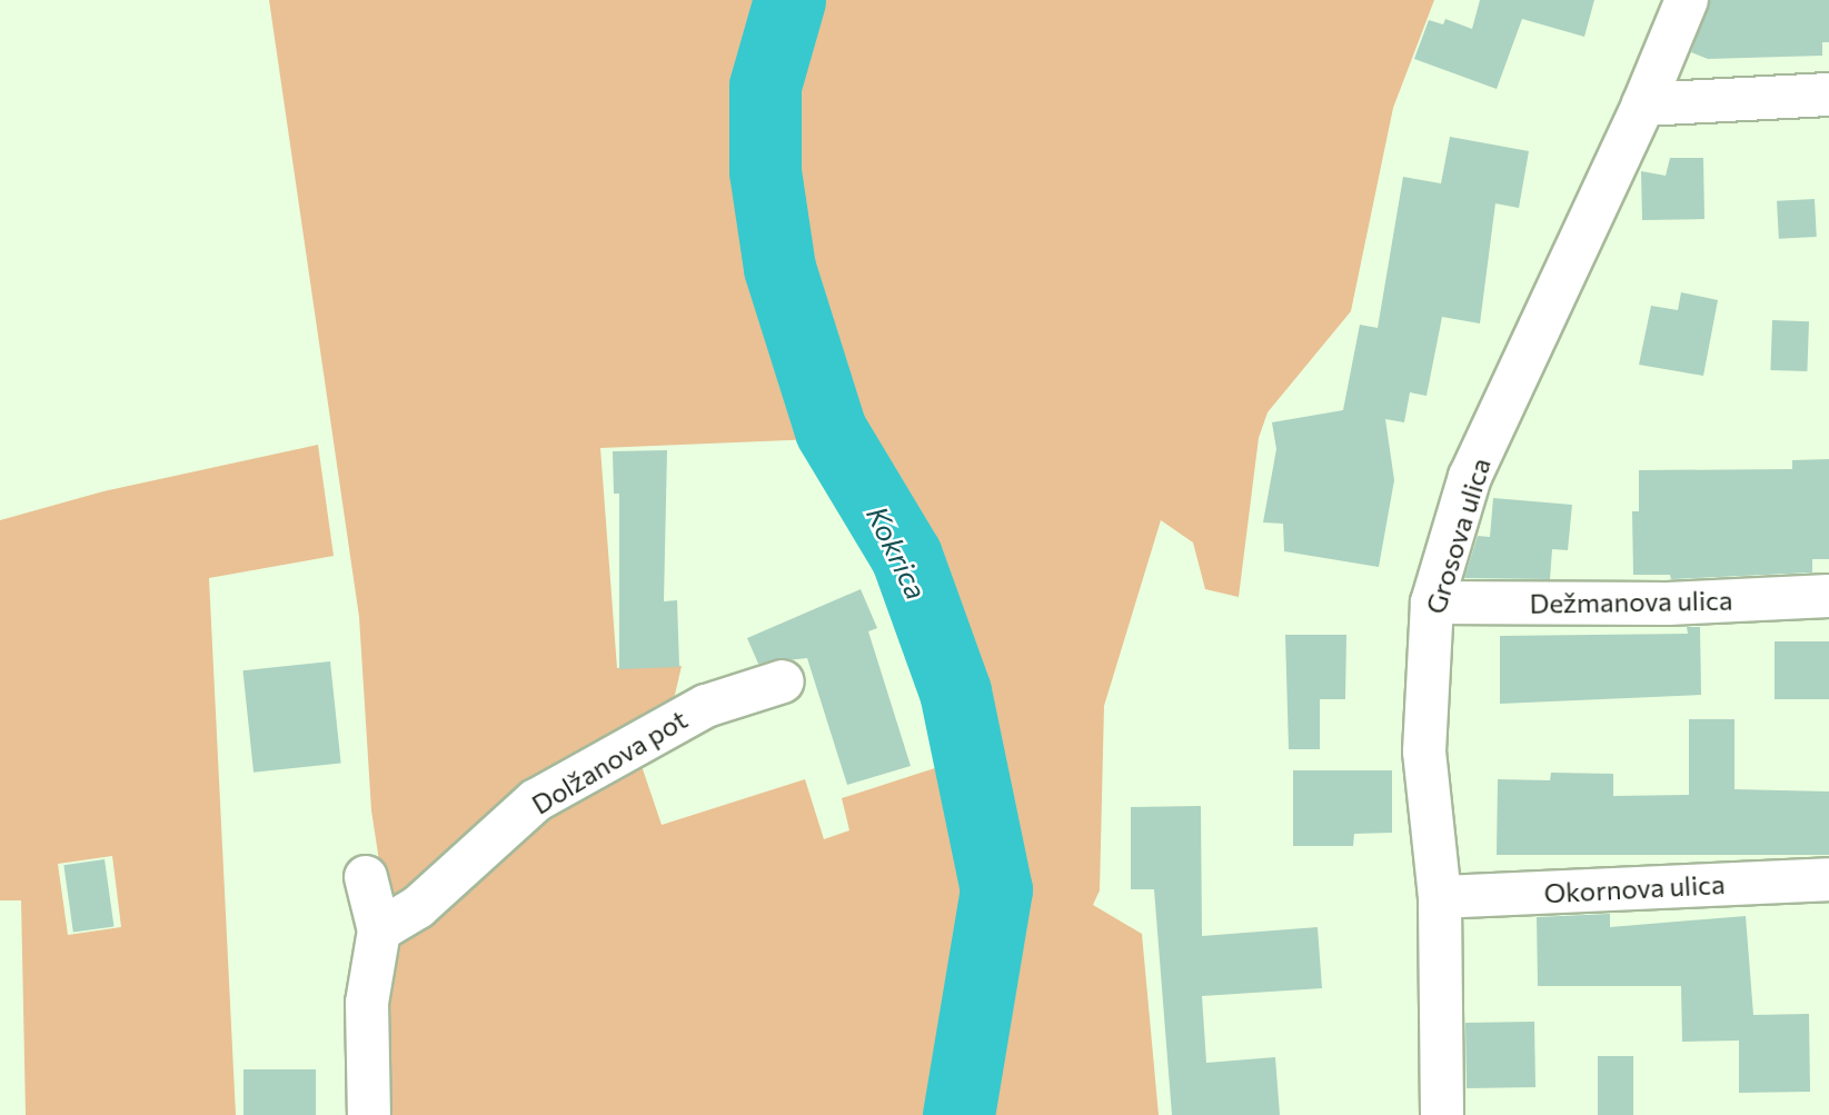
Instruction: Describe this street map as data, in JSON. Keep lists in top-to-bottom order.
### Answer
{
  "streets": {
    "street": [
      "Grosova ulica",
      "Dežmanova ulica",
      "Dolžanova pot",
      "Okornova ulica"
    ]
  },
  "crossings": [
    ["Grosova ulica", "Dežmanova ulica"],
    ["Grosova ulica", "Okornova ulica"]
  ],
  "water": ["Kokrica"]
}
